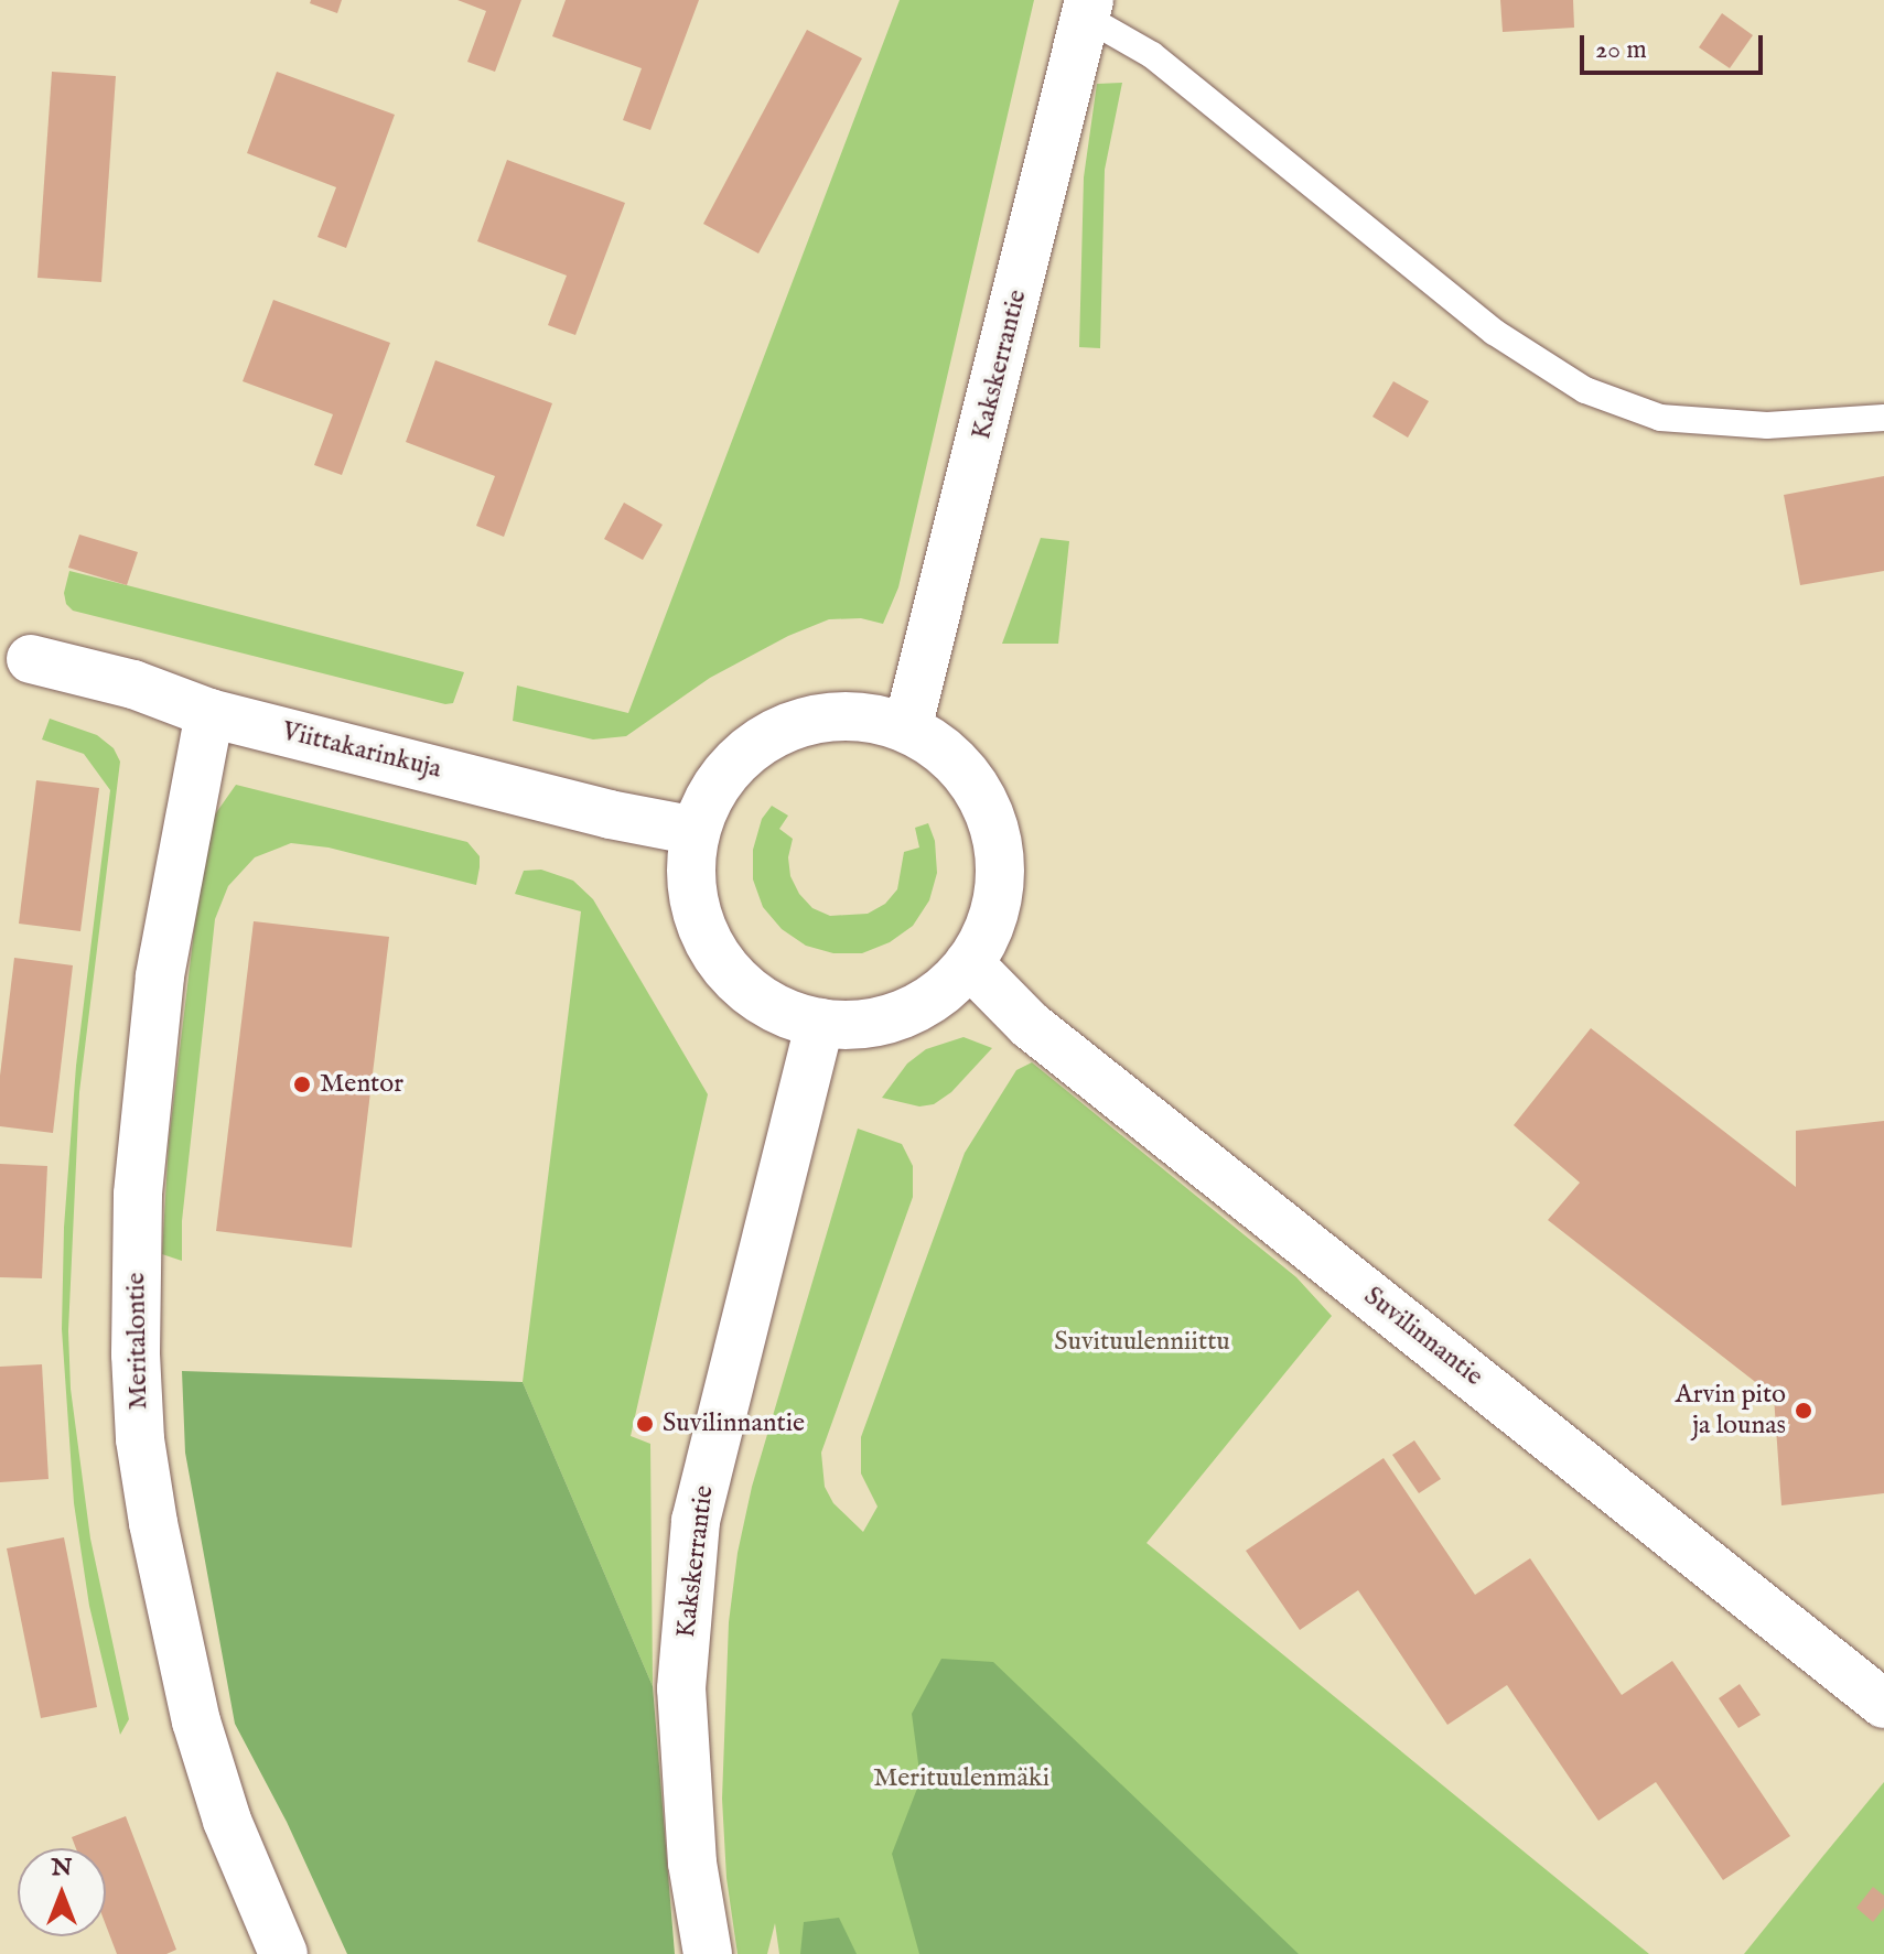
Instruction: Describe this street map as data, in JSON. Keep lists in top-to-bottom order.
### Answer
{
  "streets": {
    "street": [
      "Kakskerrantie",
      "Viittakarinkuja",
      "Suvilinnantie",
      "Meritalontie"
    ]
  },
  "crossings": [
    ["Kakskerrantie", "Viittakarinkuja"],
    ["Kakskerrantie", "Suvilinnantie"],
    ["Viittakarinkuja", "Suvilinnantie"],
    ["Viittakarinkuja", "Meritalontie"]
  ],
  "parks": ["Suvituulenniittu", "Merituulenmäki"],
  "places": ["Mentor", "Arvin pito ja lounas", "Suvilinnantie"],
  "scale_bar": "20 m",
  "north": "top"
}
